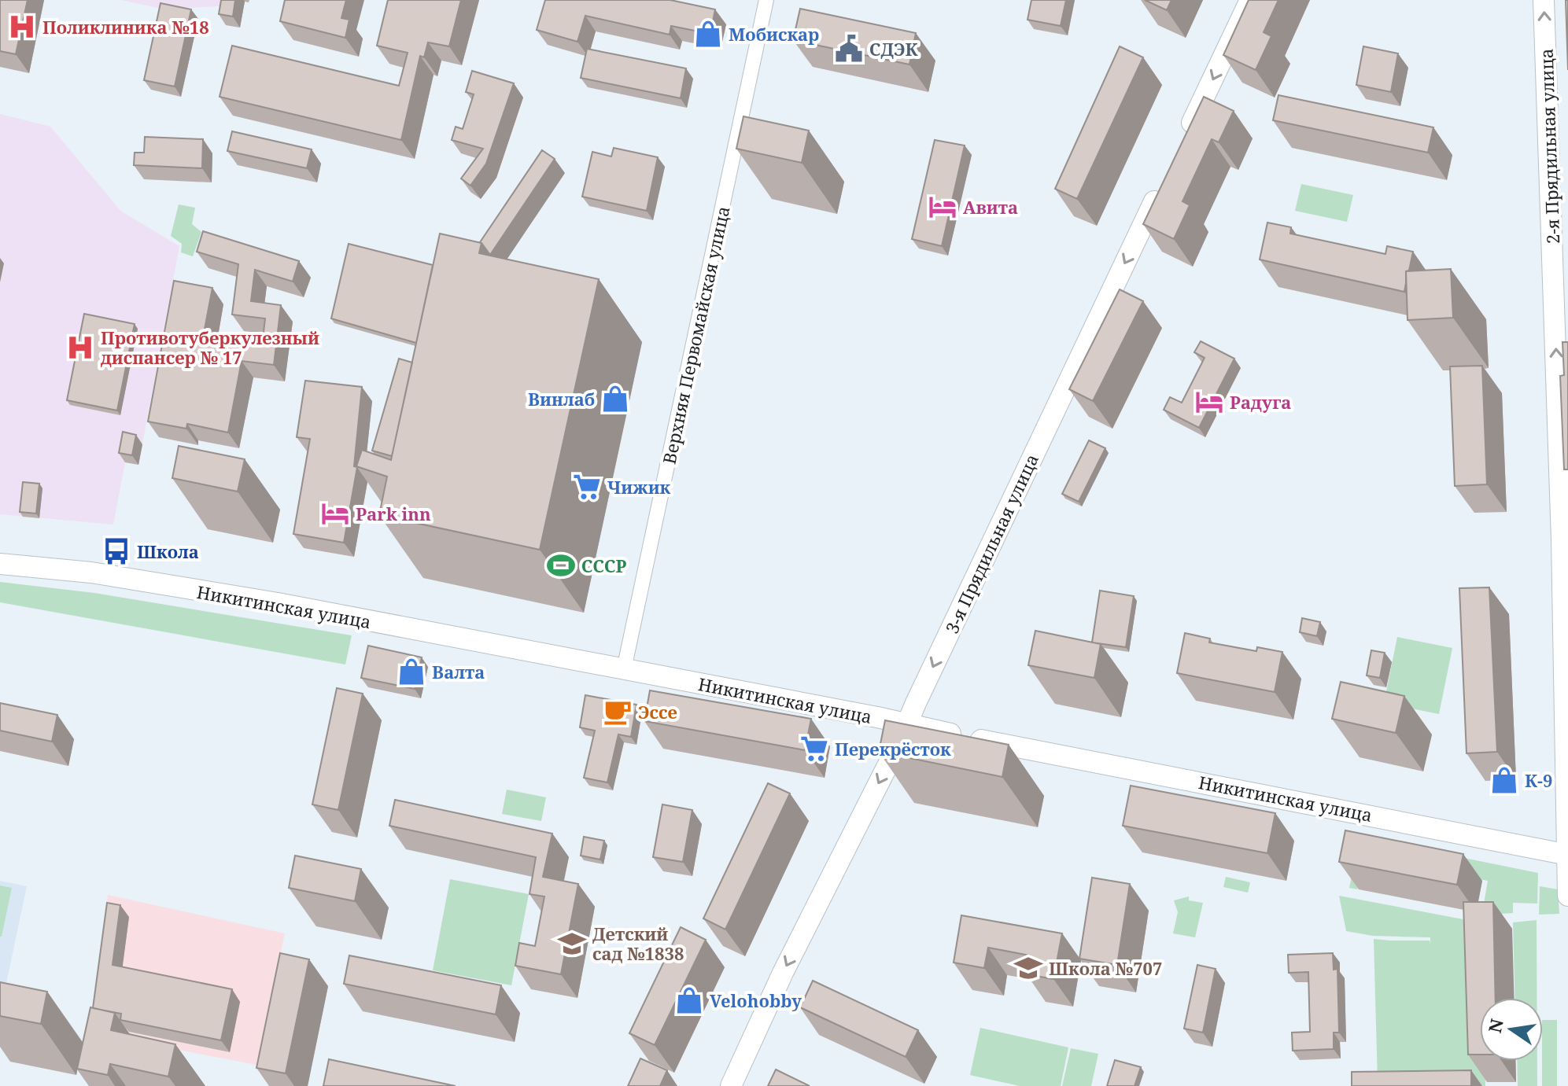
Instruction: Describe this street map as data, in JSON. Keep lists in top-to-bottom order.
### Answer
{
  "streets": {
    "street": [
      "2-я Прядильная улица",
      "Верхняя Первомайская улица",
      "3-я Прядильная улица",
      "Никитинская улица"
    ]
  },
  "crossings": [
    ["2-я Прядильная улица", "Никитинская улица"],
    ["Верхняя Первомайская улица", "Никитинская улица"],
    ["3-я Прядильная улица", "Никитинская улица"]
  ],
  "one_way": ["2-я Прядильная улица", "3-я Прядильная улица"],
  "places": {
    "hospital": ["Поликлиника №18", "Противотуберкулезный диспансер № 17"],
    "shop": [
      "Мобискар",
      "Винлаб",
      "Валта",
      "К-9",
      "Velohobby"
    ],
    "public building": ["СДЭК"],
    "hotel": ["Авита", "Радуга", "Park inn"],
    "supermarket": ["Чижик", "Перекрёсток"],
    "bus stop": ["Школа"],
    "sports": ["СССР"],
    "cafe": ["Эссе"],
    "school or university": ["Детский сад №1838", "Школа №707"]
  },
  "north": "left"
}
